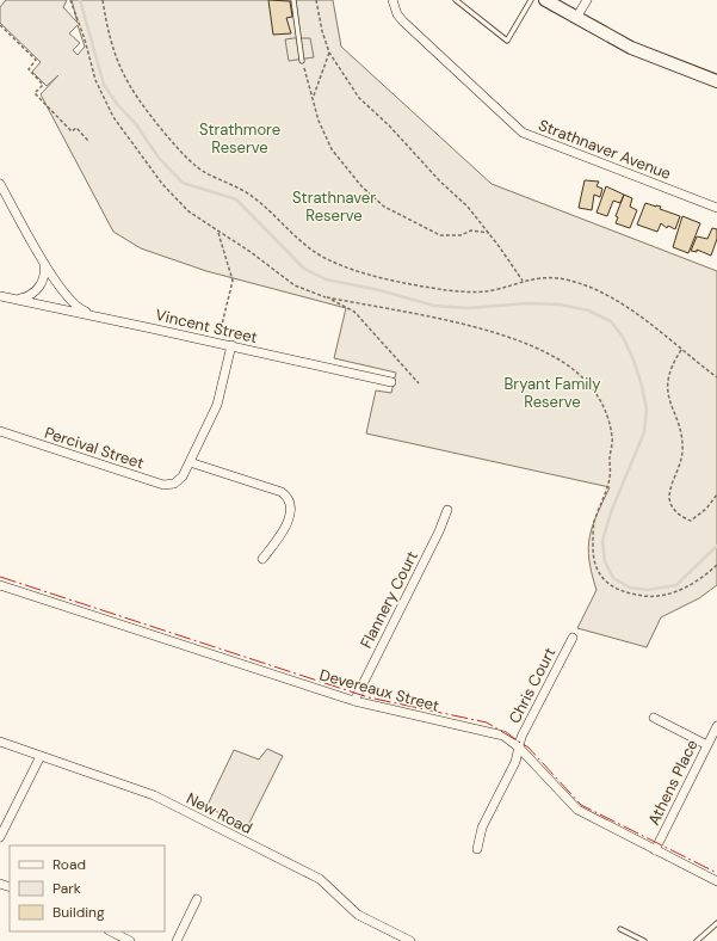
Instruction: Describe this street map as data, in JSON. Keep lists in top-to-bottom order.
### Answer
{
  "streets": {
    "street": [
      "Strathnaver Avenue",
      "Vincent Street",
      "Percival Street",
      "Flannery Court",
      "Chris Court",
      "Devereaux Street",
      "Athens Place",
      "New Road"
    ]
  },
  "crossings": [
    ["Flannery Court", "Devereaux Street"],
    ["Chris Court", "Devereaux Street"],
    ["Devereaux Street", "Athens Place"]
  ],
  "parks": ["Strathmore Reserve", "Strathnaver Reserve", "Bryant Family Reserve"],
  "legend": ["Road", "Park", "Building"]
}
